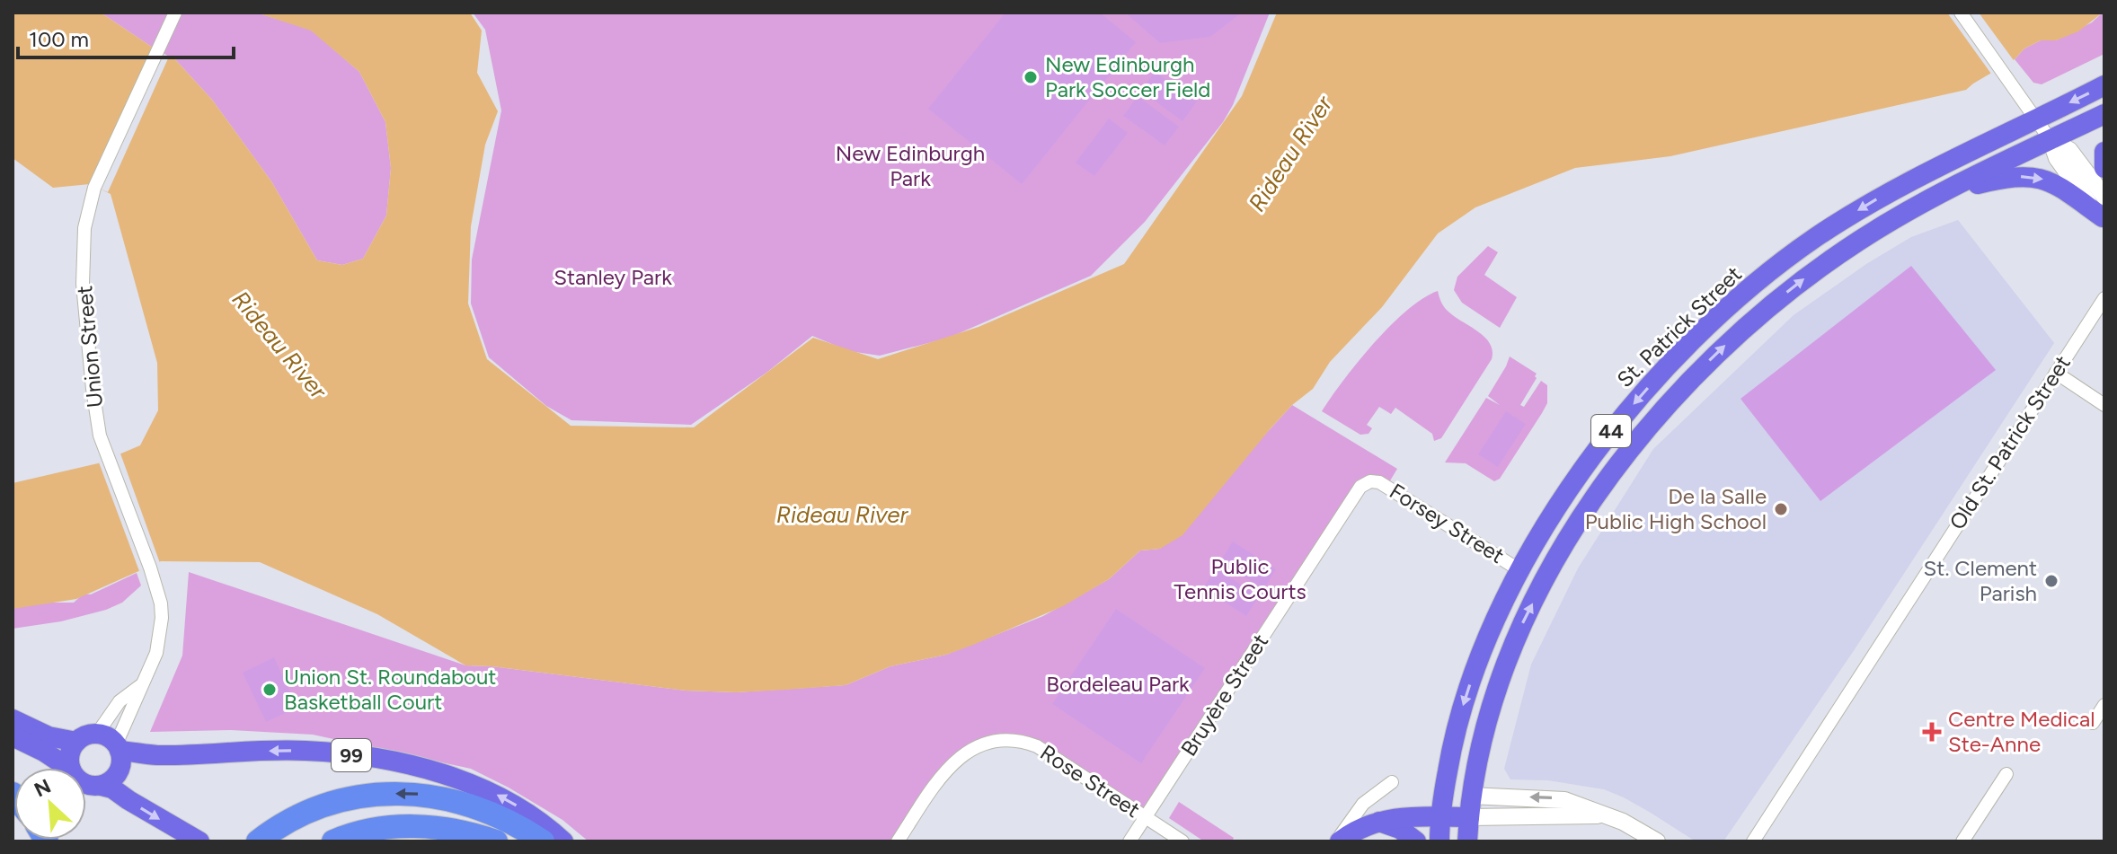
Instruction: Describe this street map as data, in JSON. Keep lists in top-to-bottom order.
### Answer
{
  "streets": {
    "main road": ["St. Patrick Street", "44", "99"],
    "street": [
      "Union Street",
      "Old St. Patrick Street",
      "Forsey Street",
      "Bruyère Street",
      "Rose Street"
    ]
  },
  "crossings": [
    ["St. Patrick Street", "Forsey Street"],
    ["Union Street", "99"],
    ["Forsey Street", "Bruyère Street"],
    ["Bruyère Street", "Rose Street"]
  ],
  "water": ["Rideau River"],
  "parks": [
    "New Edinburgh Park",
    "Stanley Park",
    "Public Tennis Courts",
    "Bordeleau Park"
  ],
  "places": {
    "other": [
      "New Edinburgh Park Soccer Field",
      "De la Salle Public High School",
      "St. Clement Parish",
      "Union St. Roundabout Basketball Court"
    ],
    "health": ["Centre Medical Ste-Anne"]
  },
  "scale_bar": "100 m",
  "north": "top left"
}
